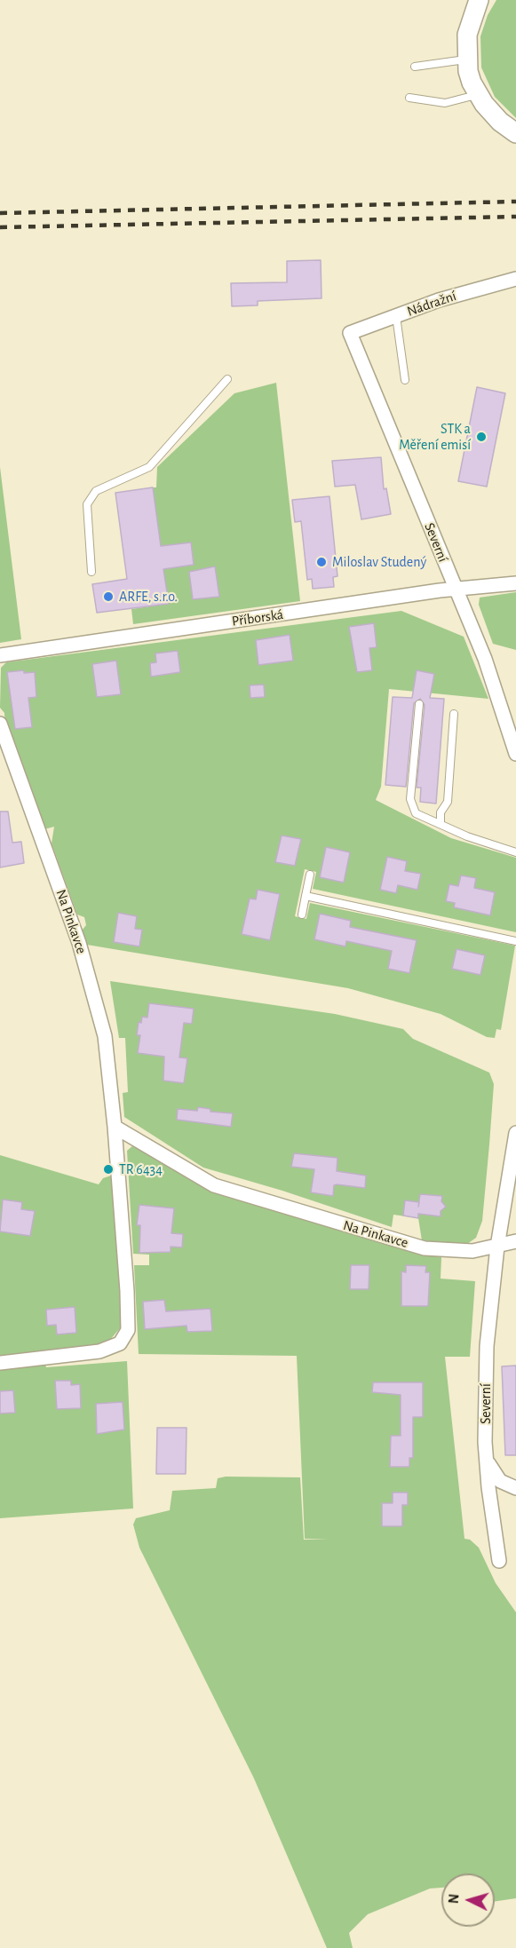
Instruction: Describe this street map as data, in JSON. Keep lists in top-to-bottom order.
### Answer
{
  "streets": {
    "street": [
      "Nádražní",
      "Severní",
      "Příborská",
      "Na Pinkavce"
    ]
  },
  "crossings": [
    ["Nádražní", "Severní"],
    ["Severní", "Příborská"],
    ["Severní", "Na Pinkavce"]
  ],
  "places": [
    "STK a Měření emisí",
    "Miloslav Studený",
    "ARFE, s.r.o.",
    "TR 6434"
  ],
  "north": "left"
}
